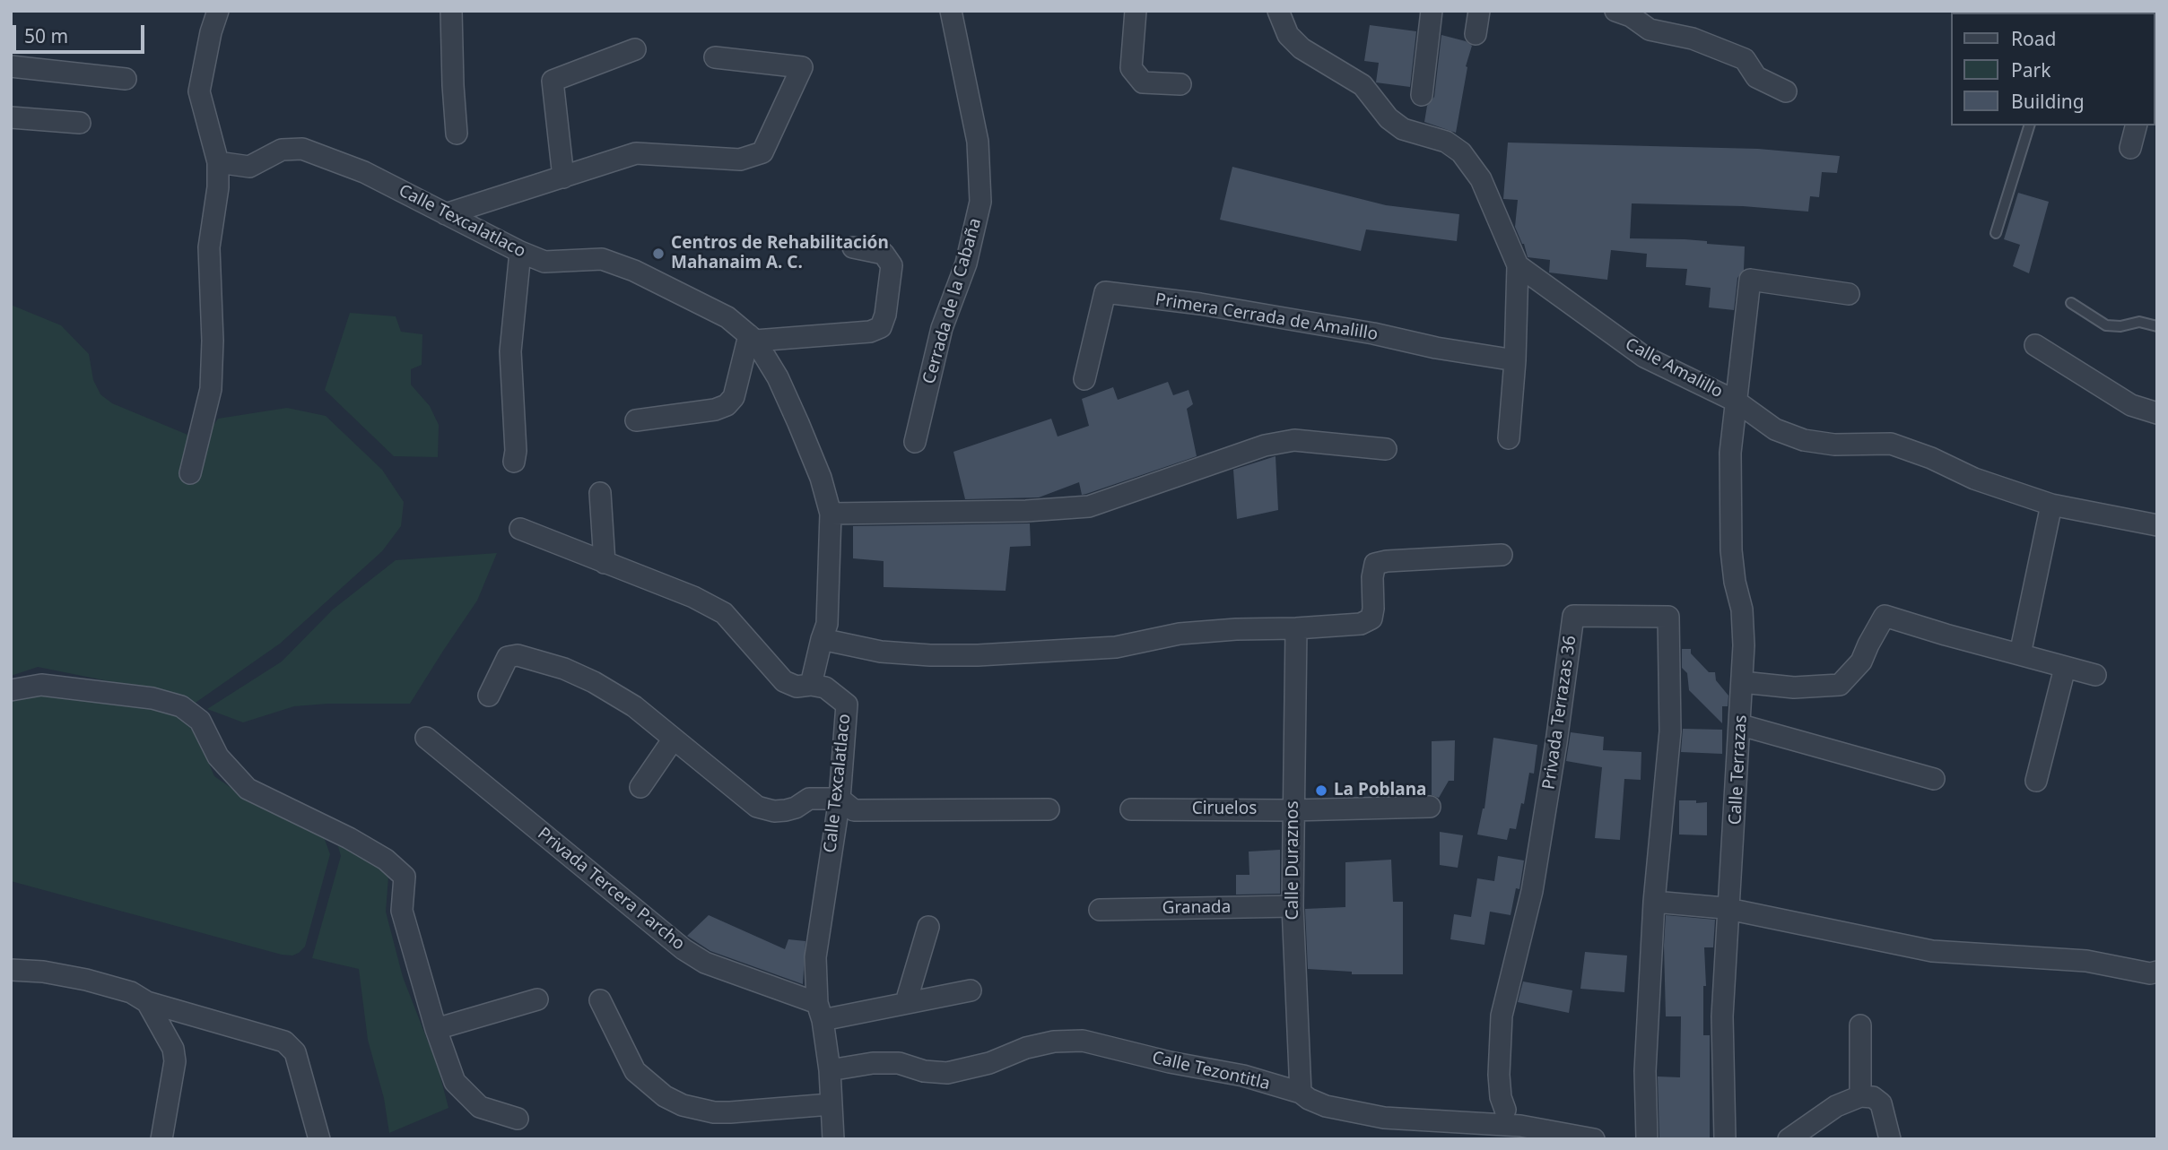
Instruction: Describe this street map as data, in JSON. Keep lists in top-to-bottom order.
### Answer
{
  "streets": {
    "street": [
      "Calle Texcalatlaco",
      "Cerrada de la Cabaña",
      "Primera Cerrada de Amalillo",
      "Calle Amalillo",
      "Privada Terrazas 36",
      "Calle Terrazas",
      "Ciruelos",
      "Calle Duraznos",
      "Privada Tercera Parcho",
      "Granada",
      "Calle Tezontitla"
    ]
  },
  "crossings": [
    ["Calle Texcalatlaco", "Privada Tercera Parcho"],
    ["Calle Texcalatlaco", "Calle Tezontitla"],
    ["Calle Amalillo", "Calle Terrazas"],
    ["Ciruelos", "Calle Duraznos"],
    ["Calle Duraznos", "Granada"],
    ["Calle Duraznos", "Calle Tezontitla"]
  ],
  "places": ["Centros de Rehabilitación Mahanaim A. C.", "La Poblana"],
  "legend": ["Road", "Park", "Building"],
  "scale_bar": "50 m"
}
